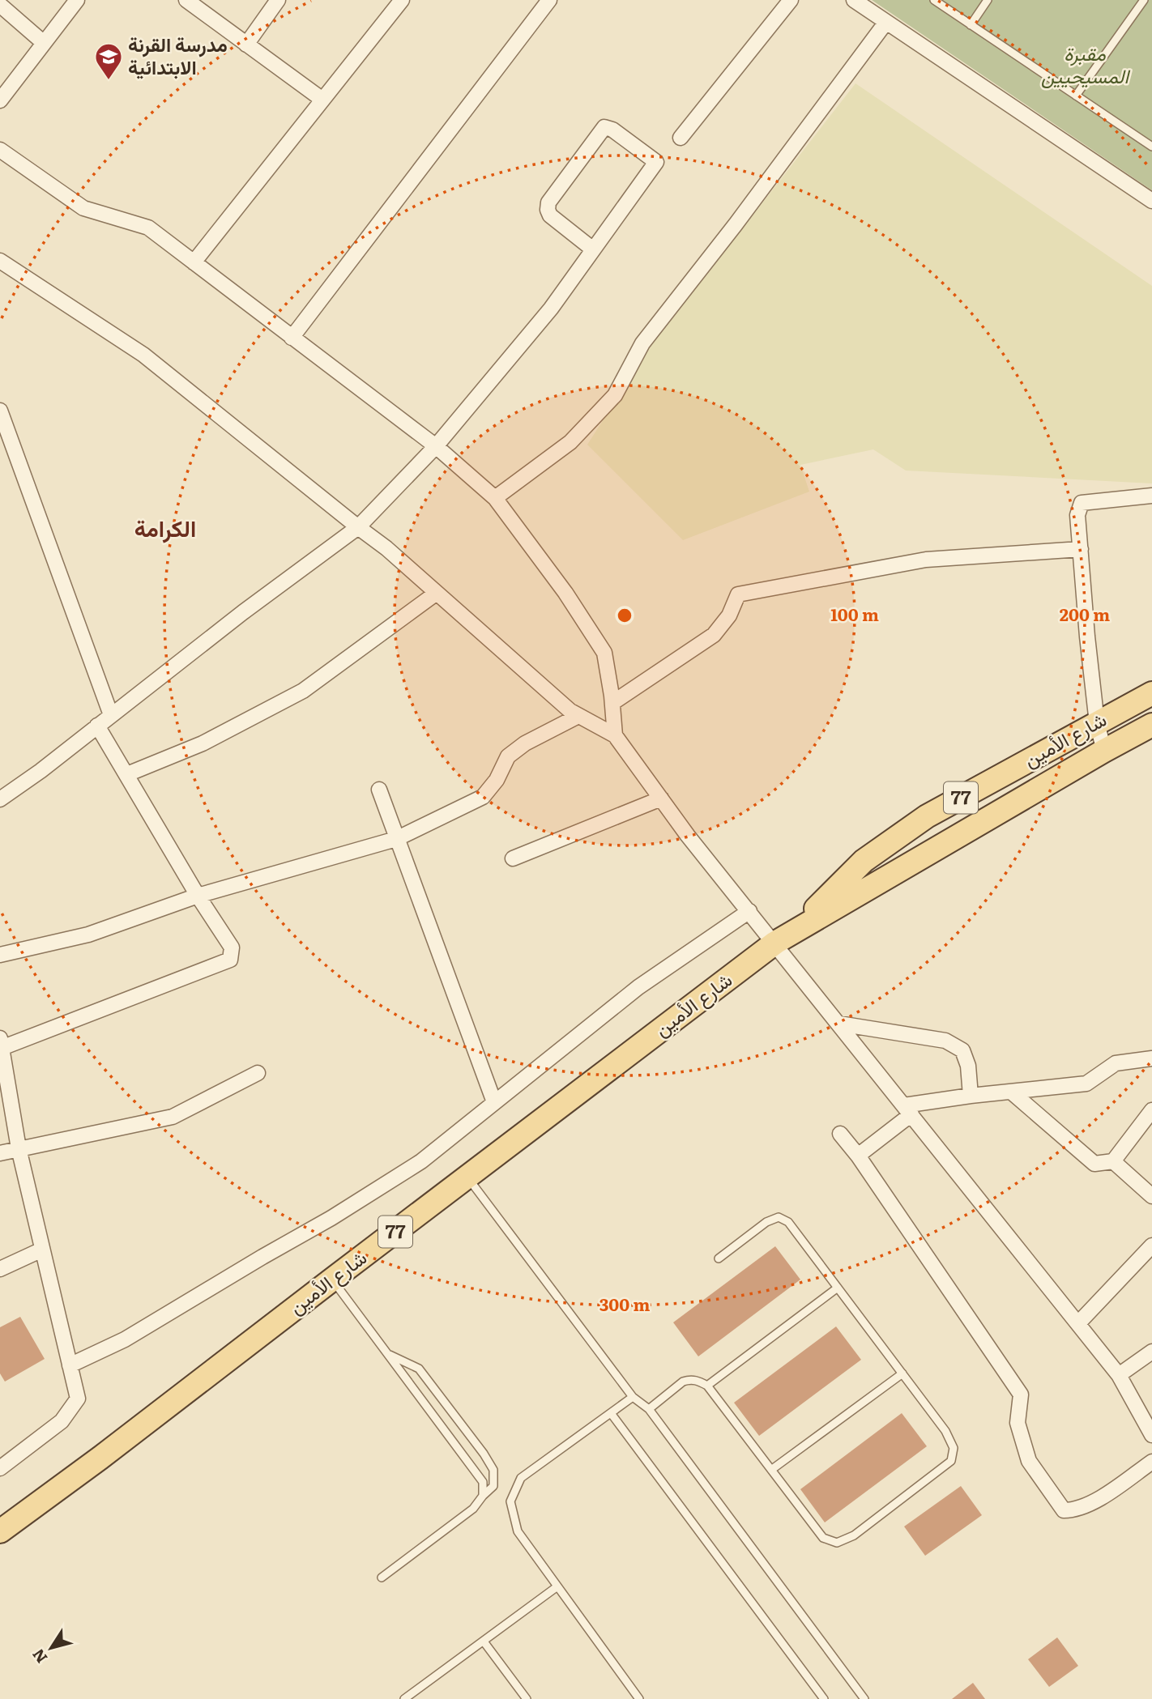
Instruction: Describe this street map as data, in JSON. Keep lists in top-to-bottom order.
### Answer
{
  "streets": {
    "main road": ["شارع الأمين", "77"]
  },
  "districts": ["الكرامة"],
  "parks": ["مقبرة المسيحيين"],
  "places": {
    "school or university": ["مدرسة القرنة الابتدائية"]
  },
  "north": "bottom left",
  "rings": ["100 m", "200 m", "300 m"]
}
